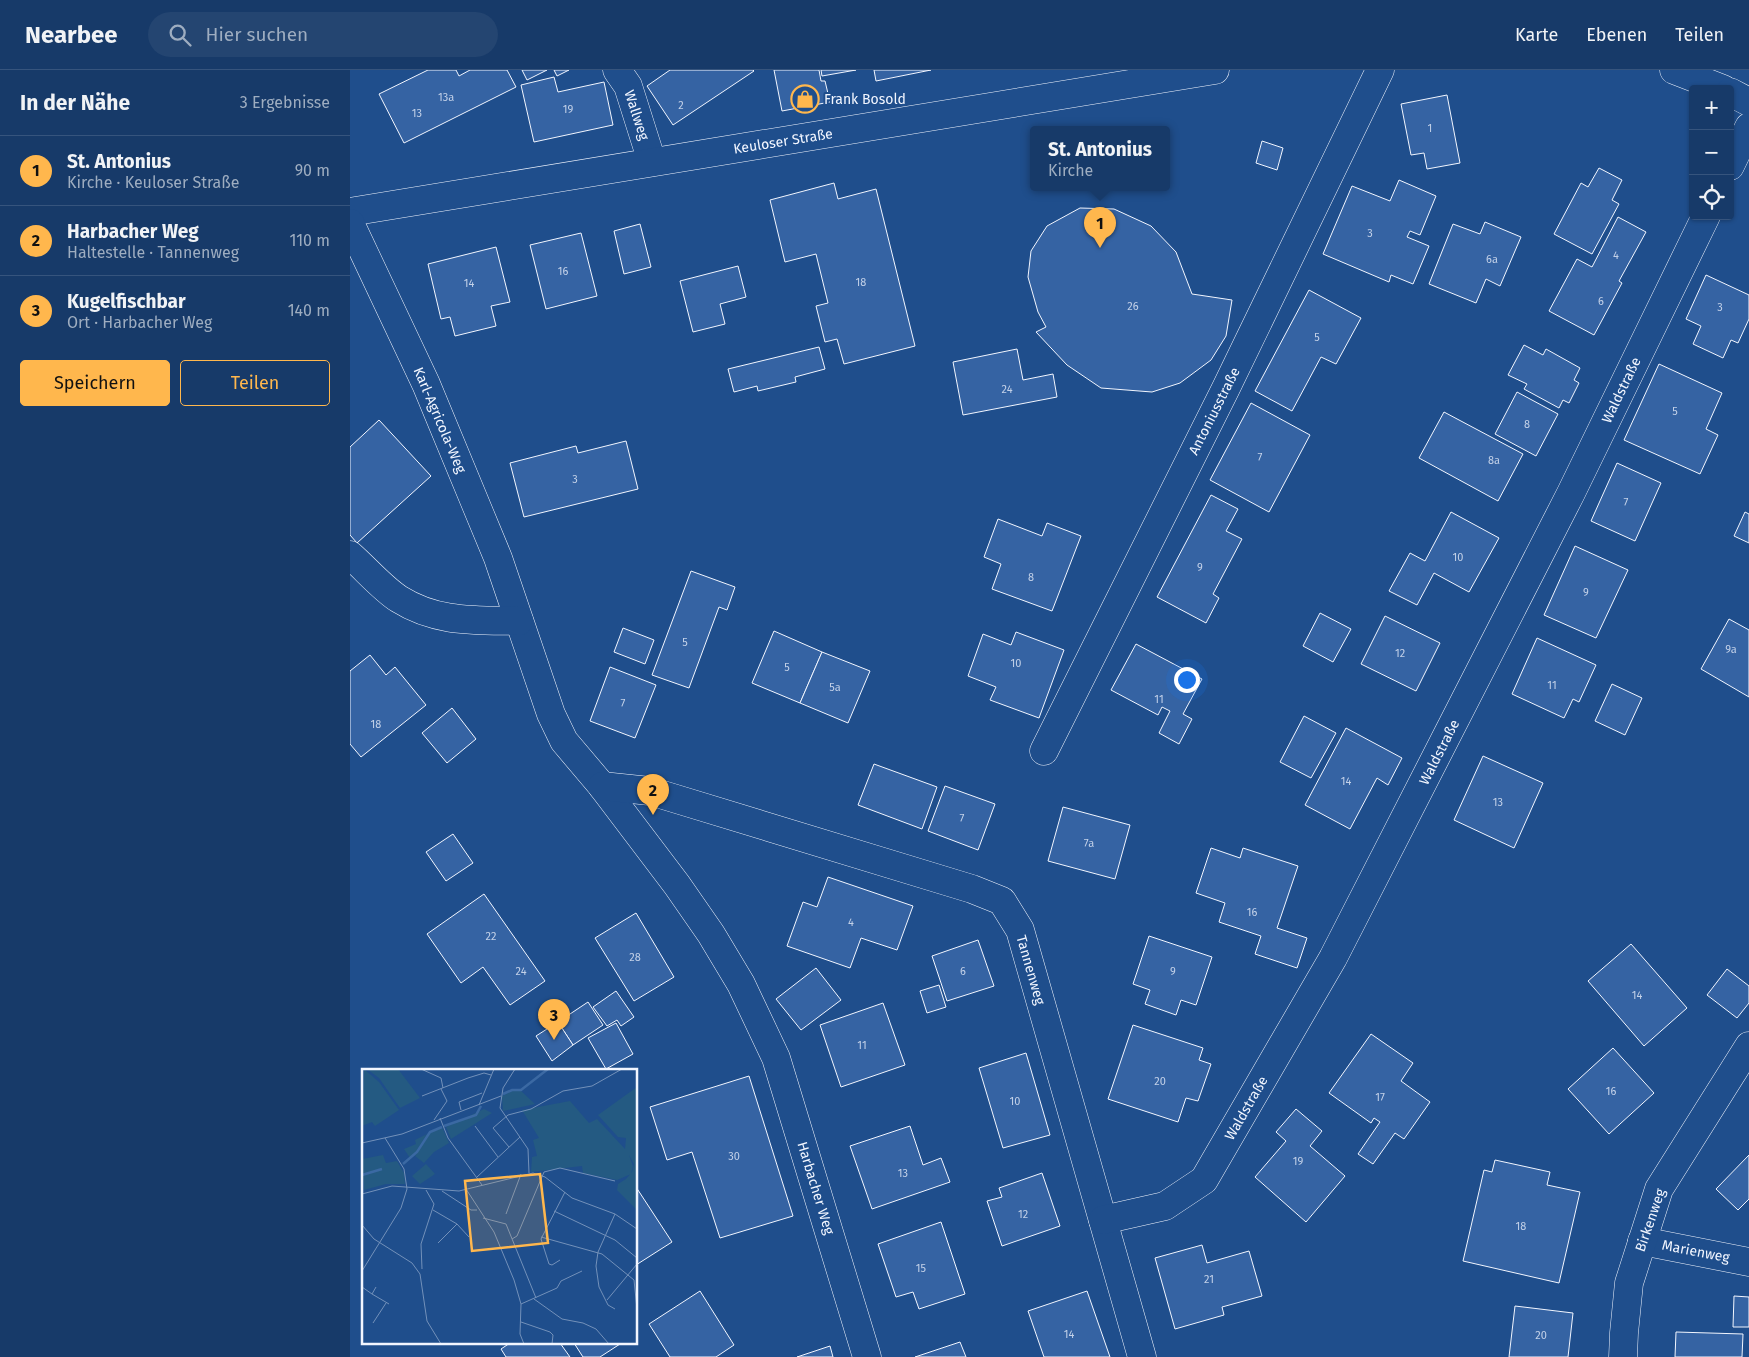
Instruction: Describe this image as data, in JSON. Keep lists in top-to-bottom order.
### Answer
{
  "streets": {
    "street": [
      "Wallweg",
      "Keuloser Straße",
      "Waldstraße",
      "Antoniusstraße",
      "Karl-Agricola-Weg",
      "Tannenweg",
      "Harbacher Weg",
      "Birkenweg",
      "Marienweg"
    ]
  },
  "crossings": [
    ["Wallweg", "Keuloser Straße"],
    ["Waldstraße", "Tannenweg"],
    ["Karl-Agricola-Weg", "Harbacher Weg"],
    ["Tannenweg", "Harbacher Weg"],
    ["Birkenweg", "Marienweg"]
  ],
  "places": {
    "shop": ["Frank Bosold"]
  },
  "house_numbers": [
    "13a",
    "2",
    "19",
    "13",
    "1",
    "3",
    "4",
    "6a",
    "16",
    "18",
    "14",
    "6",
    "26",
    "3",
    "5",
    "24",
    "5",
    "8",
    "7",
    "8a",
    "3",
    "7",
    "10",
    "9",
    "8",
    "9",
    "5",
    "9a",
    "12",
    "10",
    "5",
    "11",
    "5a",
    "11",
    "7",
    "18",
    "14",
    "13",
    "7",
    "7a",
    "16",
    "4",
    "22",
    "28",
    "24",
    "6",
    "9",
    "14",
    "11",
    "20",
    "16",
    "17",
    "10",
    "30",
    "19",
    "13",
    "12",
    "18",
    "15",
    "21",
    "14",
    "20"
  ],
  "page": {
    "header": "Nearbee",
    "search": "Hier suchen",
    "nav": ["Karte", "Ebenen", "Teilen"],
    "heading": ["In der Nähe", "3 Ergebnisse"],
    "map_buttons": ["+", "−"],
    "popup": ["St. Antonius", "Kirche"],
    "list": [
      {
        "mark": "1",
        "name": "St. Antonius",
        "note": "Kirche · Keuloser Straße",
        "value": "90 m"
      },
      {
        "mark": "2",
        "name": "Harbacher Weg",
        "note": "Haltestelle · Tannenweg",
        "value": "110 m"
      },
      {
        "mark": "3",
        "name": "Kugelfischbar",
        "note": "Ort · Harbacher Weg",
        "value": "140 m"
      }
    ],
    "pins": ["1", "2", "3"],
    "buttons": ["Speichern", "Teilen"]
  }
}
